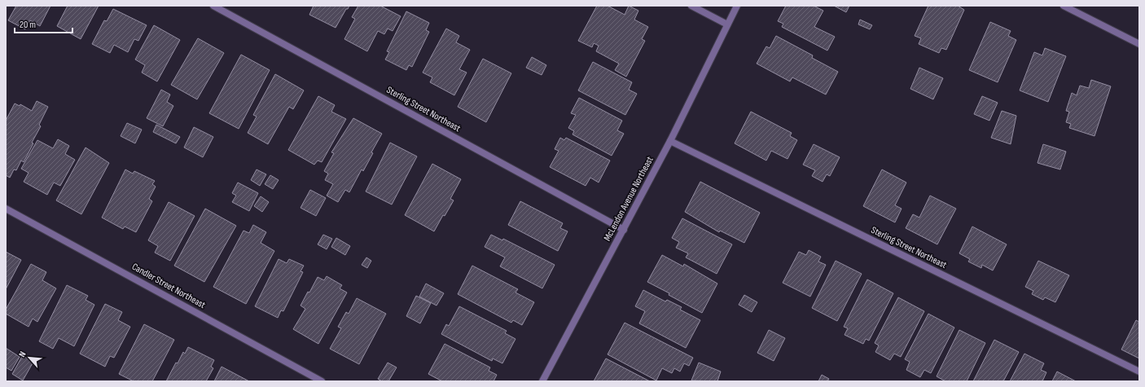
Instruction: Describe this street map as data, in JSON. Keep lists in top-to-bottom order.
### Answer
{
  "streets": {
    "street": ["Sterling Street Northeast", "McLendon Avenue Northeast", "Candler Street Northeast"]
  },
  "crossings": [
    ["Sterling Street Northeast", "McLendon Avenue Northeast"]
  ],
  "scale_bar": "20 m",
  "north": "top left"
}
